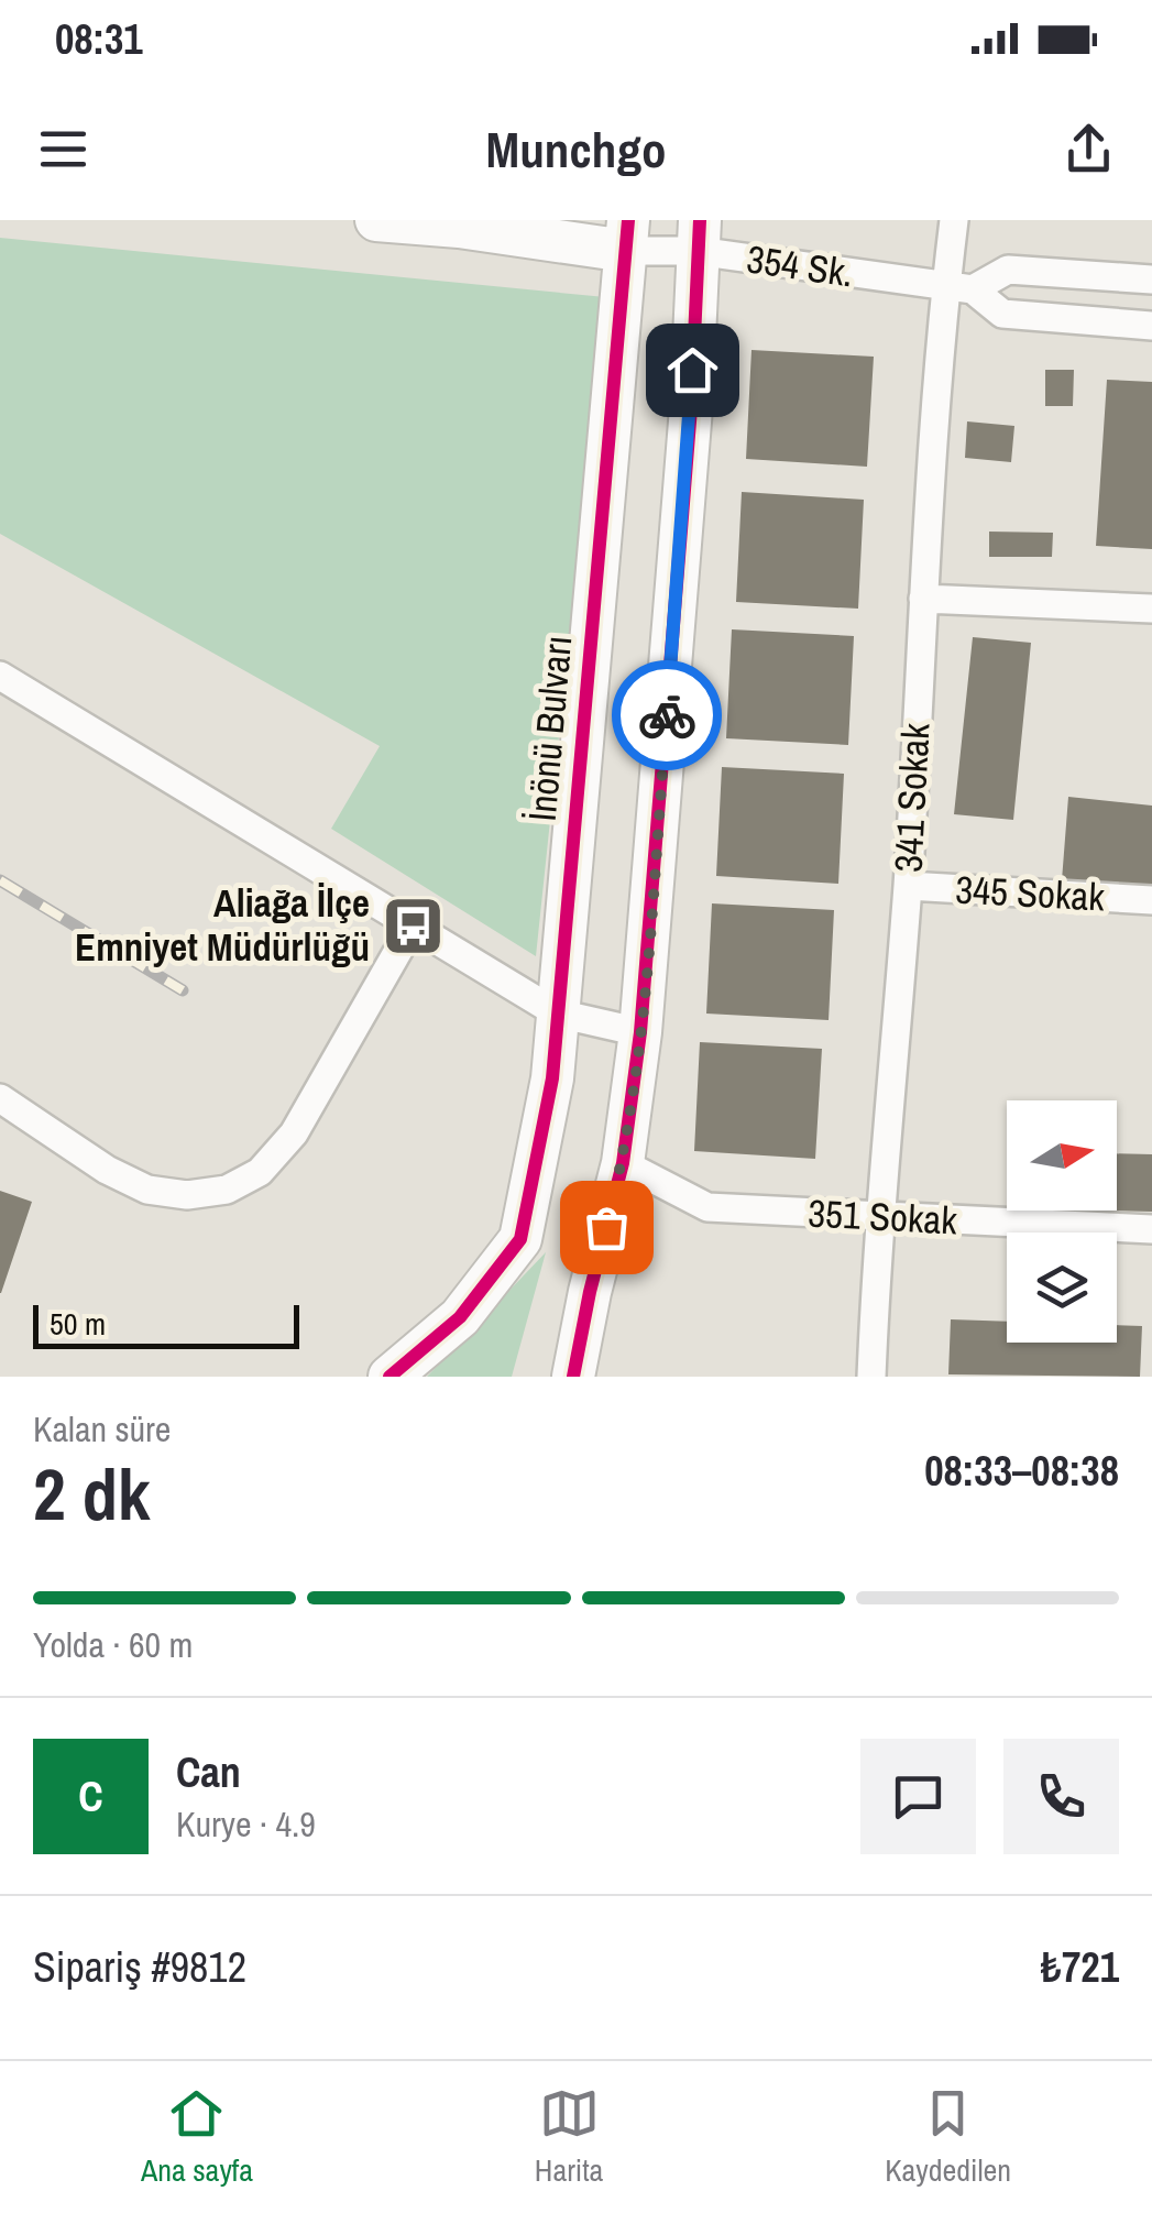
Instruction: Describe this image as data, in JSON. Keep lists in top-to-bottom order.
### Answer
{
  "streets": {
    "street": [
      "354 Sk.",
      "İnönü Bulvarı",
      "341 Sokak",
      "345 Sokak",
      "351 Sokak"
    ]
  },
  "crossings": [
    ["354 Sk.", "İnönü Bulvarı"],
    ["354 Sk.", "341 Sokak"],
    ["341 Sokak", "345 Sokak"],
    ["341 Sokak", "351 Sokak"]
  ],
  "places": {
    "bus stop": ["Aliağa İlçe Emniyet Müdürlüğü"]
  },
  "scale_bar": "50 m",
  "north": "right",
  "page": {
    "status": "08:31",
    "header": "Munchgo",
    "scale": "50 m",
    "heading": ["2 dk", "Kalan süre", "08:33–08:38"],
    "panel": [
      "Can",
      "Kurye · 4.9",
      "Sipariş #9812",
      "₺721"
    ],
    "bar": "Yolda · 60 m",
    "round": "C",
    "tabs": ["Ana sayfa", "Harita", "Kaydedilen"]
  }
}
